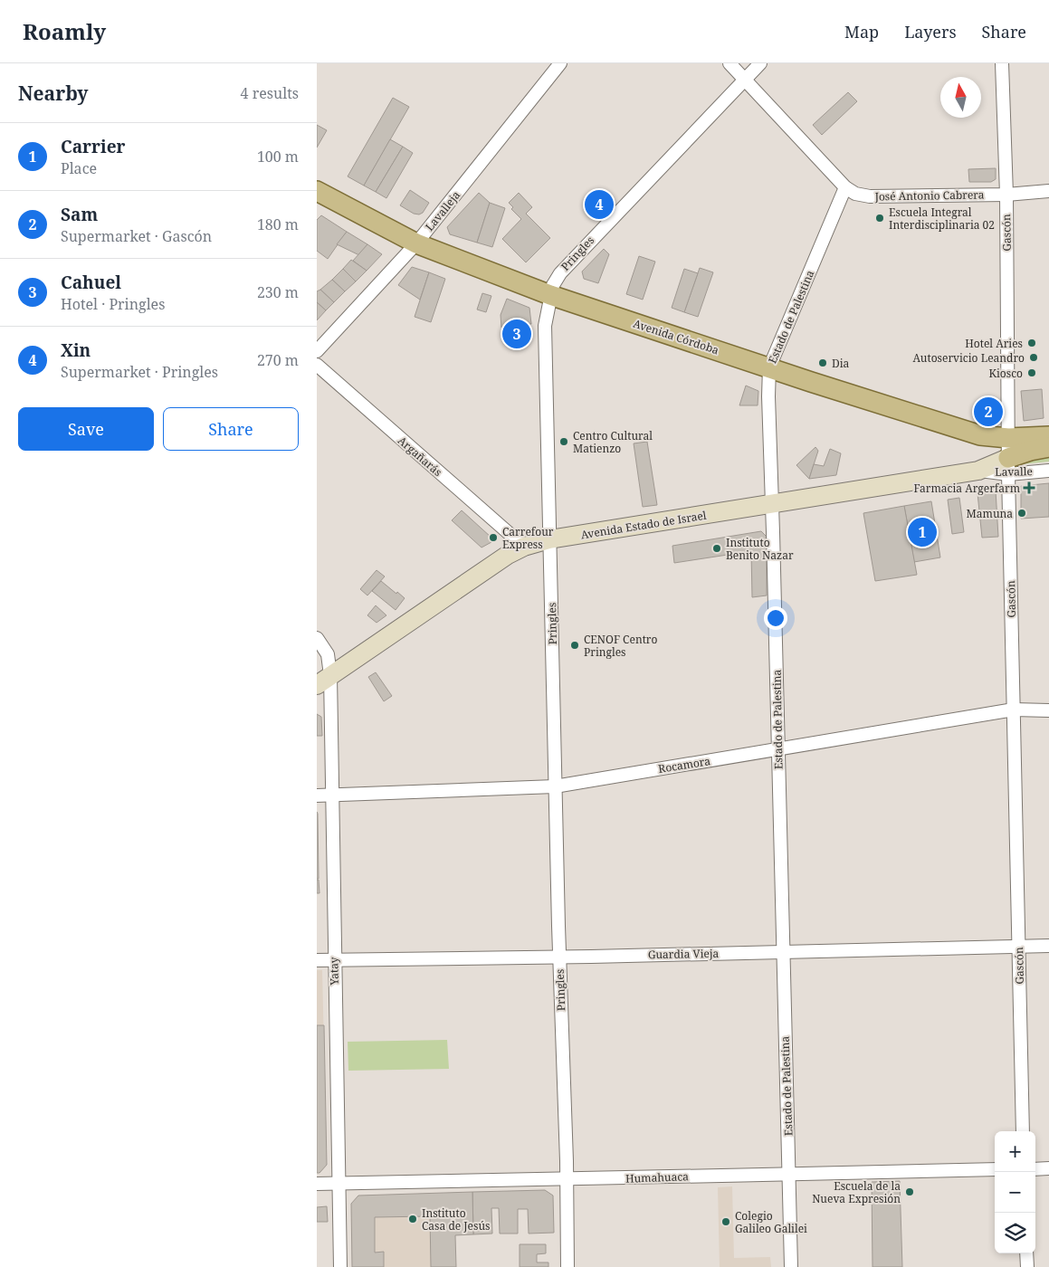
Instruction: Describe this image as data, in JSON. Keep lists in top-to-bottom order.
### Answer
{
  "streets": {
    "main road": ["Avenida Córdoba", "Avenida Estado de Israel"],
    "street": [
      "José Antonio Cabrera",
      "Lavalleja",
      "Gascón",
      "Pringles",
      "Estado de Palestina",
      "Argañarás",
      "Lavalle",
      "Rocamora",
      "Guardia Vieja",
      "Yatay",
      "Humahuaca"
    ]
  },
  "crossings": [
    ["José Antonio Cabrera", "Gascón"],
    ["José Antonio Cabrera", "Pringles"],
    ["José Antonio Cabrera", "Estado de Palestina"],
    ["Lavalleja", "Avenida Córdoba"],
    ["Gascón", "Avenida Córdoba"],
    ["Gascón", "Lavalle"],
    ["Gascón", "Avenida Estado de Israel"],
    ["Gascón", "Rocamora"],
    ["Gascón", "Guardia Vieja"],
    ["Pringles", "Avenida Córdoba"],
    ["Pringles", "Avenida Estado de Israel"],
    ["Pringles", "Rocamora"],
    ["Pringles", "Guardia Vieja"],
    ["Pringles", "Humahuaca"],
    ["Estado de Palestina", "Avenida Córdoba"],
    ["Estado de Palestina", "Avenida Estado de Israel"],
    ["Estado de Palestina", "Rocamora"],
    ["Estado de Palestina", "Guardia Vieja"],
    ["Estado de Palestina", "Humahuaca"],
    ["Argañarás", "Avenida Estado de Israel"],
    ["Lavalle", "Avenida Estado de Israel"],
    ["Avenida Estado de Israel", "Yatay"],
    ["Rocamora", "Yatay"],
    ["Guardia Vieja", "Yatay"],
    ["Yatay", "Humahuaca"]
  ],
  "places": {
    "other": [
      "Escuela Integral Interdisciplinaria 02",
      "Hotel Aries",
      "Autoservicio Leandro",
      "Dia",
      "Kiosco",
      "Centro Cultural Matienzo",
      "Mamuna",
      "Carrefour Express",
      "Instituto Benito Nazar",
      "CENOF Centro Pringles",
      "Escuela de la Nueva Expresión",
      "Instituto Casa de Jesús",
      "Colegio Galileo Galilei"
    ],
    "health": ["Farmacia Argerfarm"]
  },
  "north": "top",
  "page": {
    "header": "Roamly",
    "nav": ["Map", "Layers", "Share"],
    "heading": ["Nearby", "4 results"],
    "list": [
      {
        "mark": "1",
        "name": "Carrier",
        "note": "Place",
        "value": "100 m"
      },
      {
        "mark": "2",
        "name": "Sam",
        "note": "Supermarket · Gascón",
        "value": "180 m"
      },
      {
        "mark": "3",
        "name": "Cahuel",
        "note": "Hotel · Pringles",
        "value": "230 m"
      },
      {
        "mark": "4",
        "name": "Xin",
        "note": "Supermarket · Pringles",
        "value": "270 m"
      }
    ],
    "pins": [
      "4",
      "3",
      "2",
      "1"
    ],
    "buttons": ["Save", "Share"],
    "map_buttons": ["+", "−"]
  }
}
